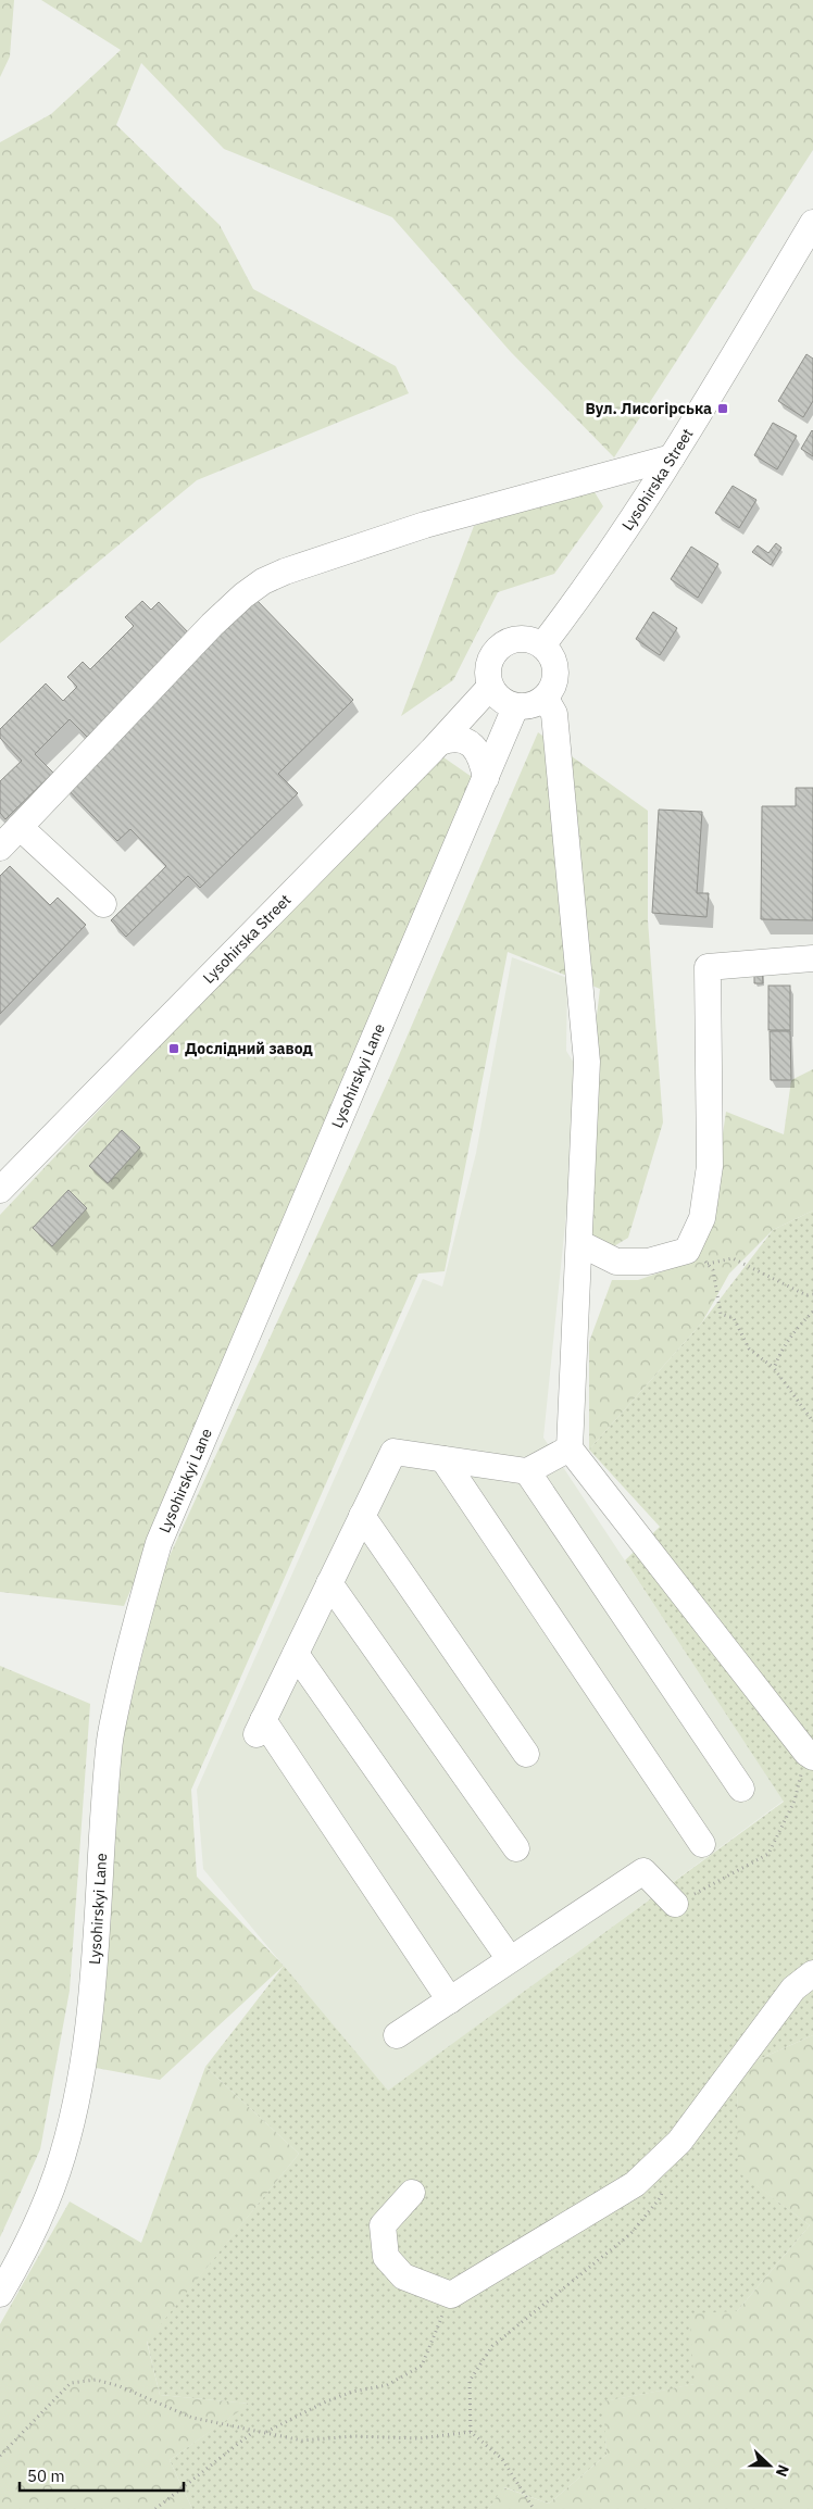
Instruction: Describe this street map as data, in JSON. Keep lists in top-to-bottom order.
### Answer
{
  "streets": {
    "street": ["Lysohirska Street", "Lysohirskyi Lane"]
  },
  "crossings": [
    ["Lysohirska Street", "Lysohirskyi Lane"]
  ],
  "places": {
    "transit": ["Вул. Лисогірська", "Дослідний завод"]
  },
  "scale_bar": "50 m",
  "north": "right"
}
